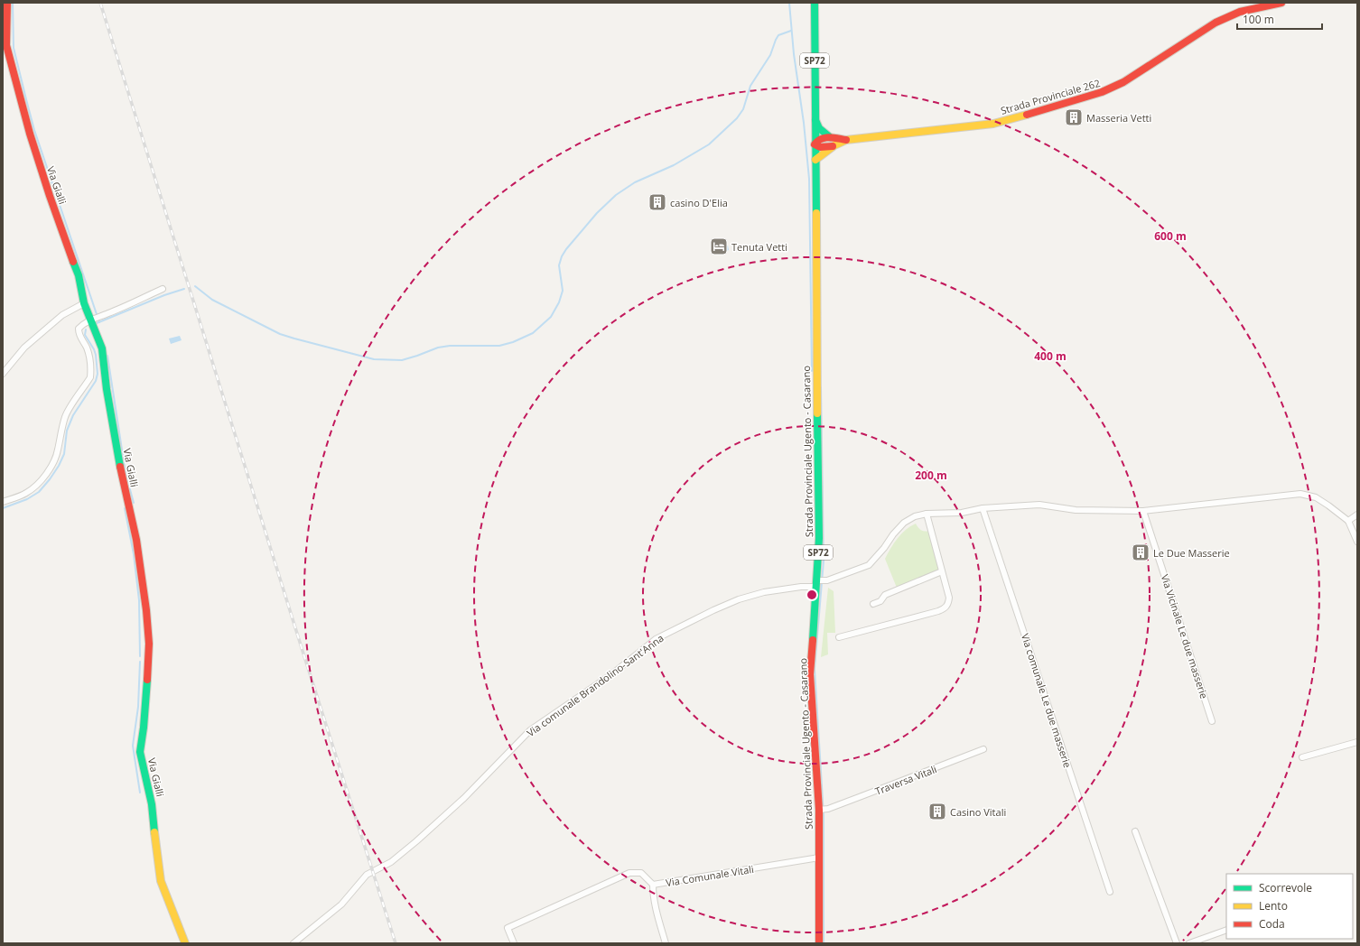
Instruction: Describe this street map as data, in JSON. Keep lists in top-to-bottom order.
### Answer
{
  "streets": {
    "street": [
      "SP72",
      "Strada Provinciale 262",
      "Via Gialli",
      "Strada Provinciale Ugento - Casarano",
      "Via Vicinale Le due masserie",
      "Via comunale Brandolino-Sant'Anna",
      "Via comunale Le due masserie",
      "Traversa Vitali",
      "Via Comunale Vitali"
    ]
  },
  "crossings": [
    ["Strada Provinciale Ugento - Casarano", "Via comunale Brandolino-Sant'Anna"],
    ["Strada Provinciale Ugento - Casarano", "Traversa Vitali"],
    ["Strada Provinciale Ugento - Casarano", "Via Comunale Vitali"],
    ["Via Vicinale Le due masserie", "Via comunale Brandolino-Sant'Anna"],
    ["Via comunale Brandolino-Sant'Anna", "Via comunale Le due masserie"]
  ],
  "places": {
    "building": [
      "Masseria Vetti",
      "casino D'Elia",
      "Le Due Masserie",
      "Casino Vitali"
    ],
    "hotel": ["Tenuta Vetti"]
  },
  "legend": ["Scorrevole", "Lento", "Coda"],
  "scale_bar": "100 m",
  "rings": ["600 m", "400 m", "200 m"]
}
